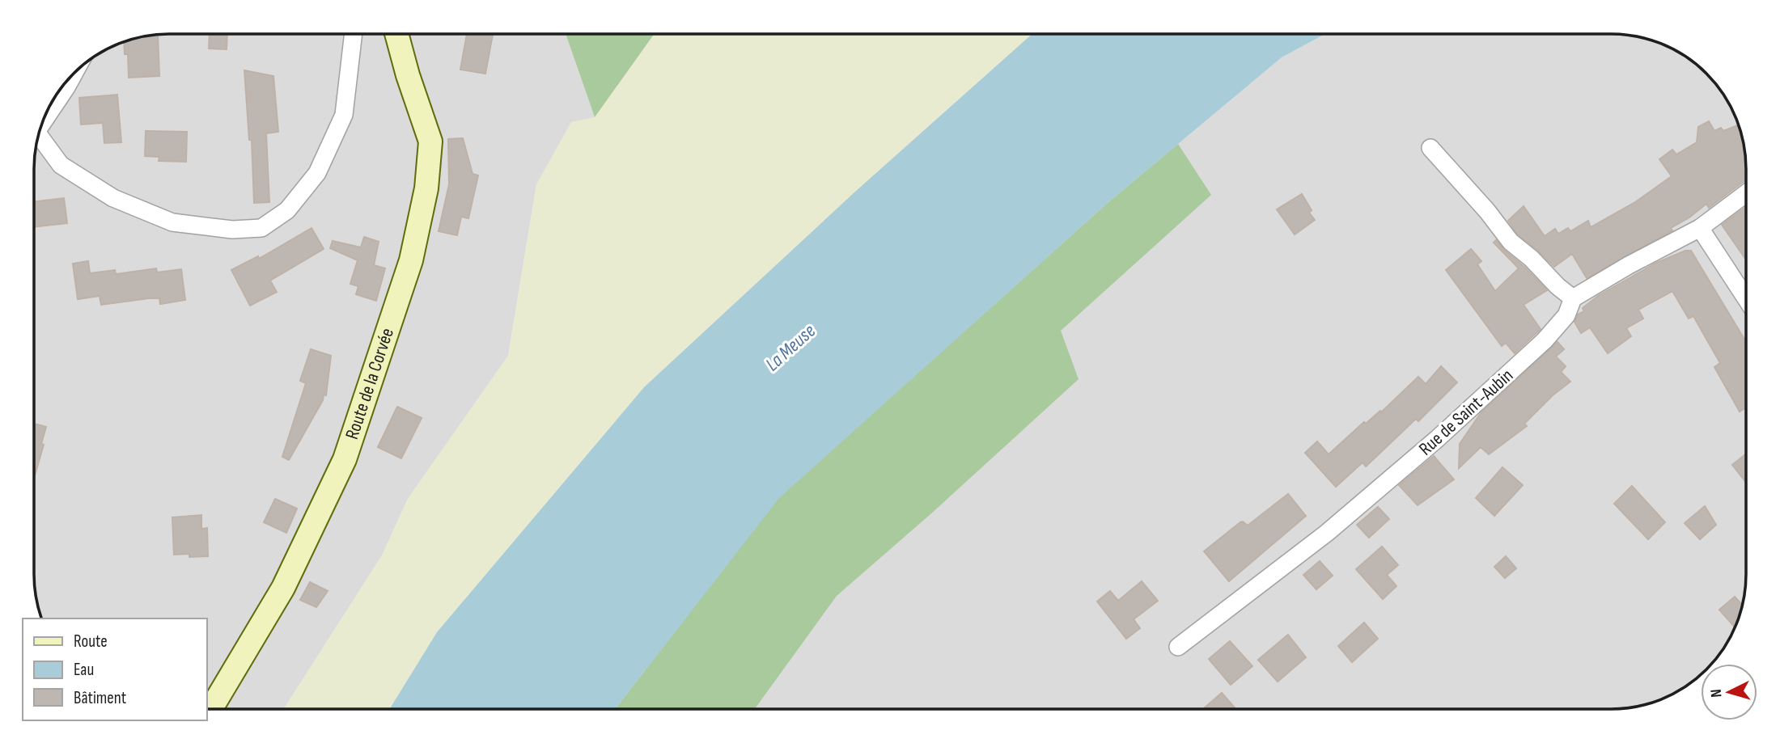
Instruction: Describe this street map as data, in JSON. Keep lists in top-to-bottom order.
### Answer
{
  "streets": {
    "street": ["Route de la Corvée", "Rue de Saint-Aubin"]
  },
  "water": ["La Meuse"],
  "legend": ["Route", "Eau", "Bâtiment"],
  "north": "left"
}
